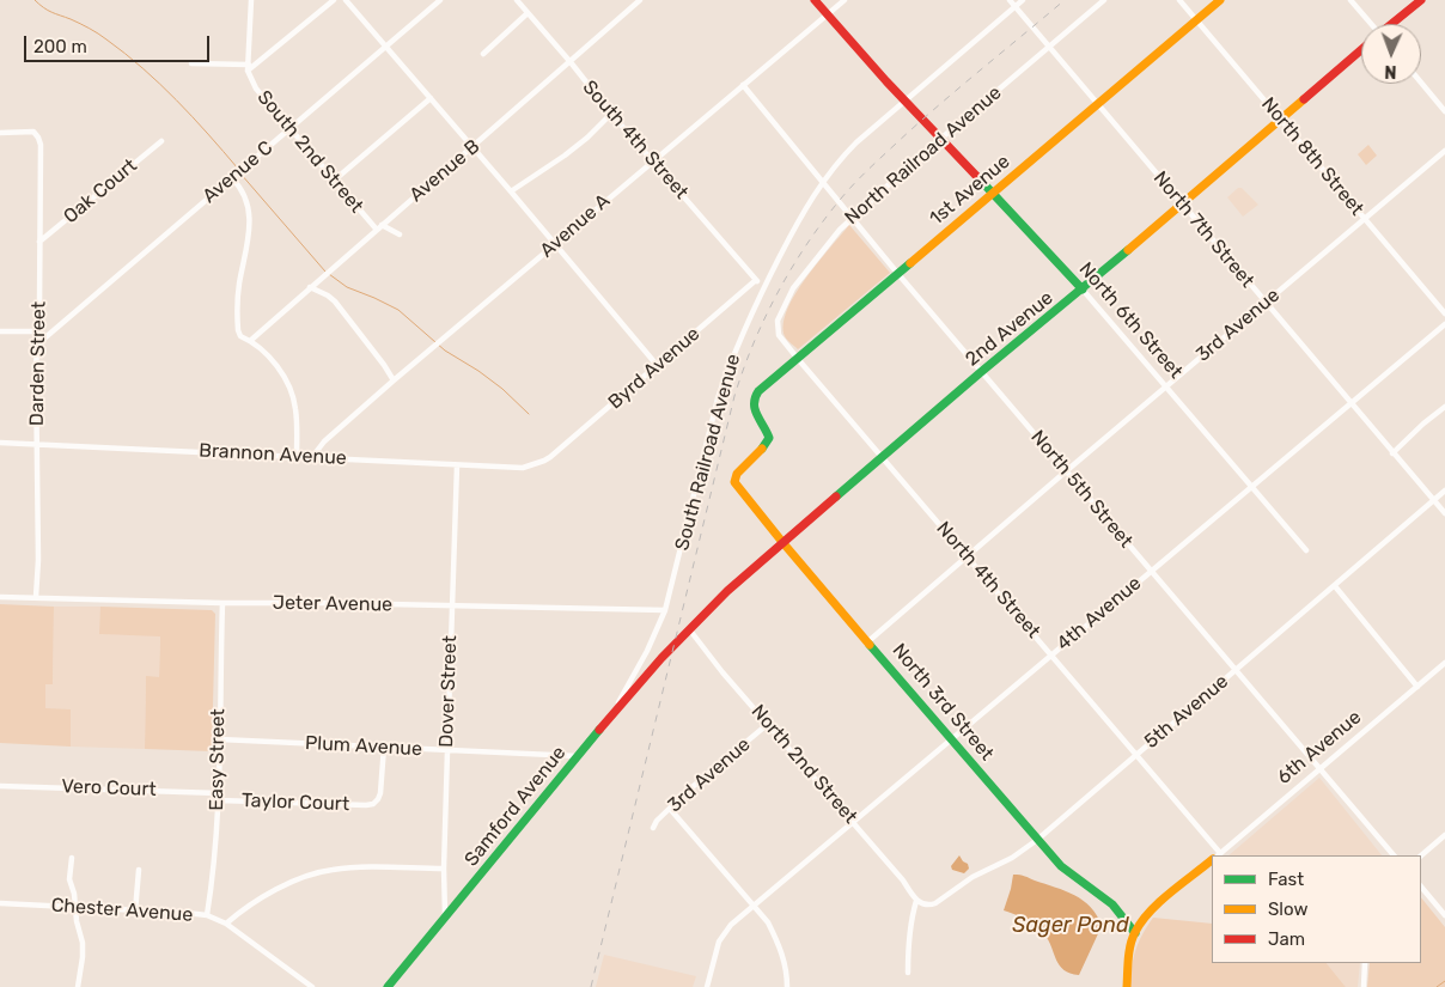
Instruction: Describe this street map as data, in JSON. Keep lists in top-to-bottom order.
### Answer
{
  "streets": {
    "street": [
      "South 4th Street",
      "South 2nd Street",
      "North Railroad Avenue",
      "North 8th Street",
      "Avenue B",
      "Avenue C",
      "1st Avenue",
      "Oak Court",
      "Avenue A",
      "North 7th Street",
      "North 6th Street",
      "3rd Avenue",
      "2nd Avenue",
      "Darden Street",
      "Byrd Avenue",
      "South Railroad Avenue",
      "Brannon Avenue",
      "North 5th Street",
      "North 4th Street",
      "Jeter Avenue",
      "4th Avenue",
      "Dover Street",
      "North 3rd Street",
      "5th Avenue",
      "Plum Avenue",
      "6th Avenue",
      "Easy Street",
      "North 2nd Street",
      "Vero Court",
      "Taylor Court",
      "Samford Avenue",
      "Chester Avenue"
    ]
  },
  "crossings": [
    ["South 4th Street", "Avenue B"],
    ["South 4th Street", "Avenue A"],
    ["South 4th Street", "Byrd Avenue"],
    ["South 2nd Street", "Avenue B"],
    ["South 2nd Street", "Avenue C"],
    ["North Railroad Avenue", "North 7th Street"],
    ["North Railroad Avenue", "North 5th Street"],
    ["North Railroad Avenue", "North 4th Street"],
    ["North 8th Street", "1st Avenue"],
    ["North 8th Street", "3rd Avenue"],
    ["North 8th Street", "2nd Avenue"],
    ["Avenue C", "Darden Street"],
    ["1st Avenue", "North 7th Street"],
    ["1st Avenue", "North 6th Street"],
    ["1st Avenue", "North 5th Street"],
    ["1st Avenue", "North 4th Street"],
    ["1st Avenue", "North 3rd Street"],
    ["Oak Court", "Darden Street"],
    ["Avenue A", "North 6th Street"],
    ["Avenue A", "Brannon Avenue"],
    ["Avenue A", "North 5th Street"],
    ["North 7th Street", "3rd Avenue"],
    ["North 7th Street", "2nd Avenue"],
    ["North 7th Street", "South Railroad Avenue"],
    ["North 7th Street", "4th Avenue"],
    ["North 7th Street", "5th Avenue"],
    ["North 6th Street", "3rd Avenue"],
    ["North 6th Street", "2nd Avenue"],
    ["North 6th Street", "4th Avenue"],
    ["3rd Avenue", "North 5th Street"],
    ["3rd Avenue", "North 4th Street"],
    ["3rd Avenue", "North 3rd Street"],
    ["3rd Avenue", "North 2nd Street"],
    ["2nd Avenue", "North 5th Street"],
    ["2nd Avenue", "North 4th Street"],
    ["2nd Avenue", "North 3rd Street"],
    ["2nd Avenue", "North 2nd Street"],
    ["2nd Avenue", "Samford Avenue"],
    ["Darden Street", "Brannon Avenue"],
    ["Darden Street", "Jeter Avenue"],
    ["Byrd Avenue", "Brannon Avenue"],
    ["South Railroad Avenue", "North 5th Street"],
    ["South Railroad Avenue", "Jeter Avenue"],
    ["South Railroad Avenue", "Samford Avenue"],
    ["Brannon Avenue", "Dover Street"],
    ["North 5th Street", "4th Avenue"],
    ["North 5th Street", "5th Avenue"],
    ["North 5th Street", "6th Avenue"],
    ["North 4th Street", "4th Avenue"],
    ["North 4th Street", "5th Avenue"],
    ["Jeter Avenue", "Dover Street"],
    ["Jeter Avenue", "Easy Street"],
    ["4th Avenue", "North 3rd Street"],
    ["4th Avenue", "North 2nd Street"],
    ["Dover Street", "Plum Avenue"],
    ["Dover Street", "Samford Avenue"],
    ["North 3rd Street", "5th Avenue"],
    ["North 3rd Street", "6th Avenue"],
    ["5th Avenue", "North 2nd Street"],
    ["Plum Avenue", "Easy Street"],
    ["Plum Avenue", "Taylor Court"],
    ["Plum Avenue", "Samford Avenue"],
    ["Easy Street", "Vero Court"],
    ["Easy Street", "Taylor Court"],
    ["Easy Street", "Chester Avenue"]
  ],
  "water": ["Sager Pond"],
  "legend": ["Fast", "Slow", "Jam"],
  "scale_bar": "200 m",
  "north": "bottom"
}
